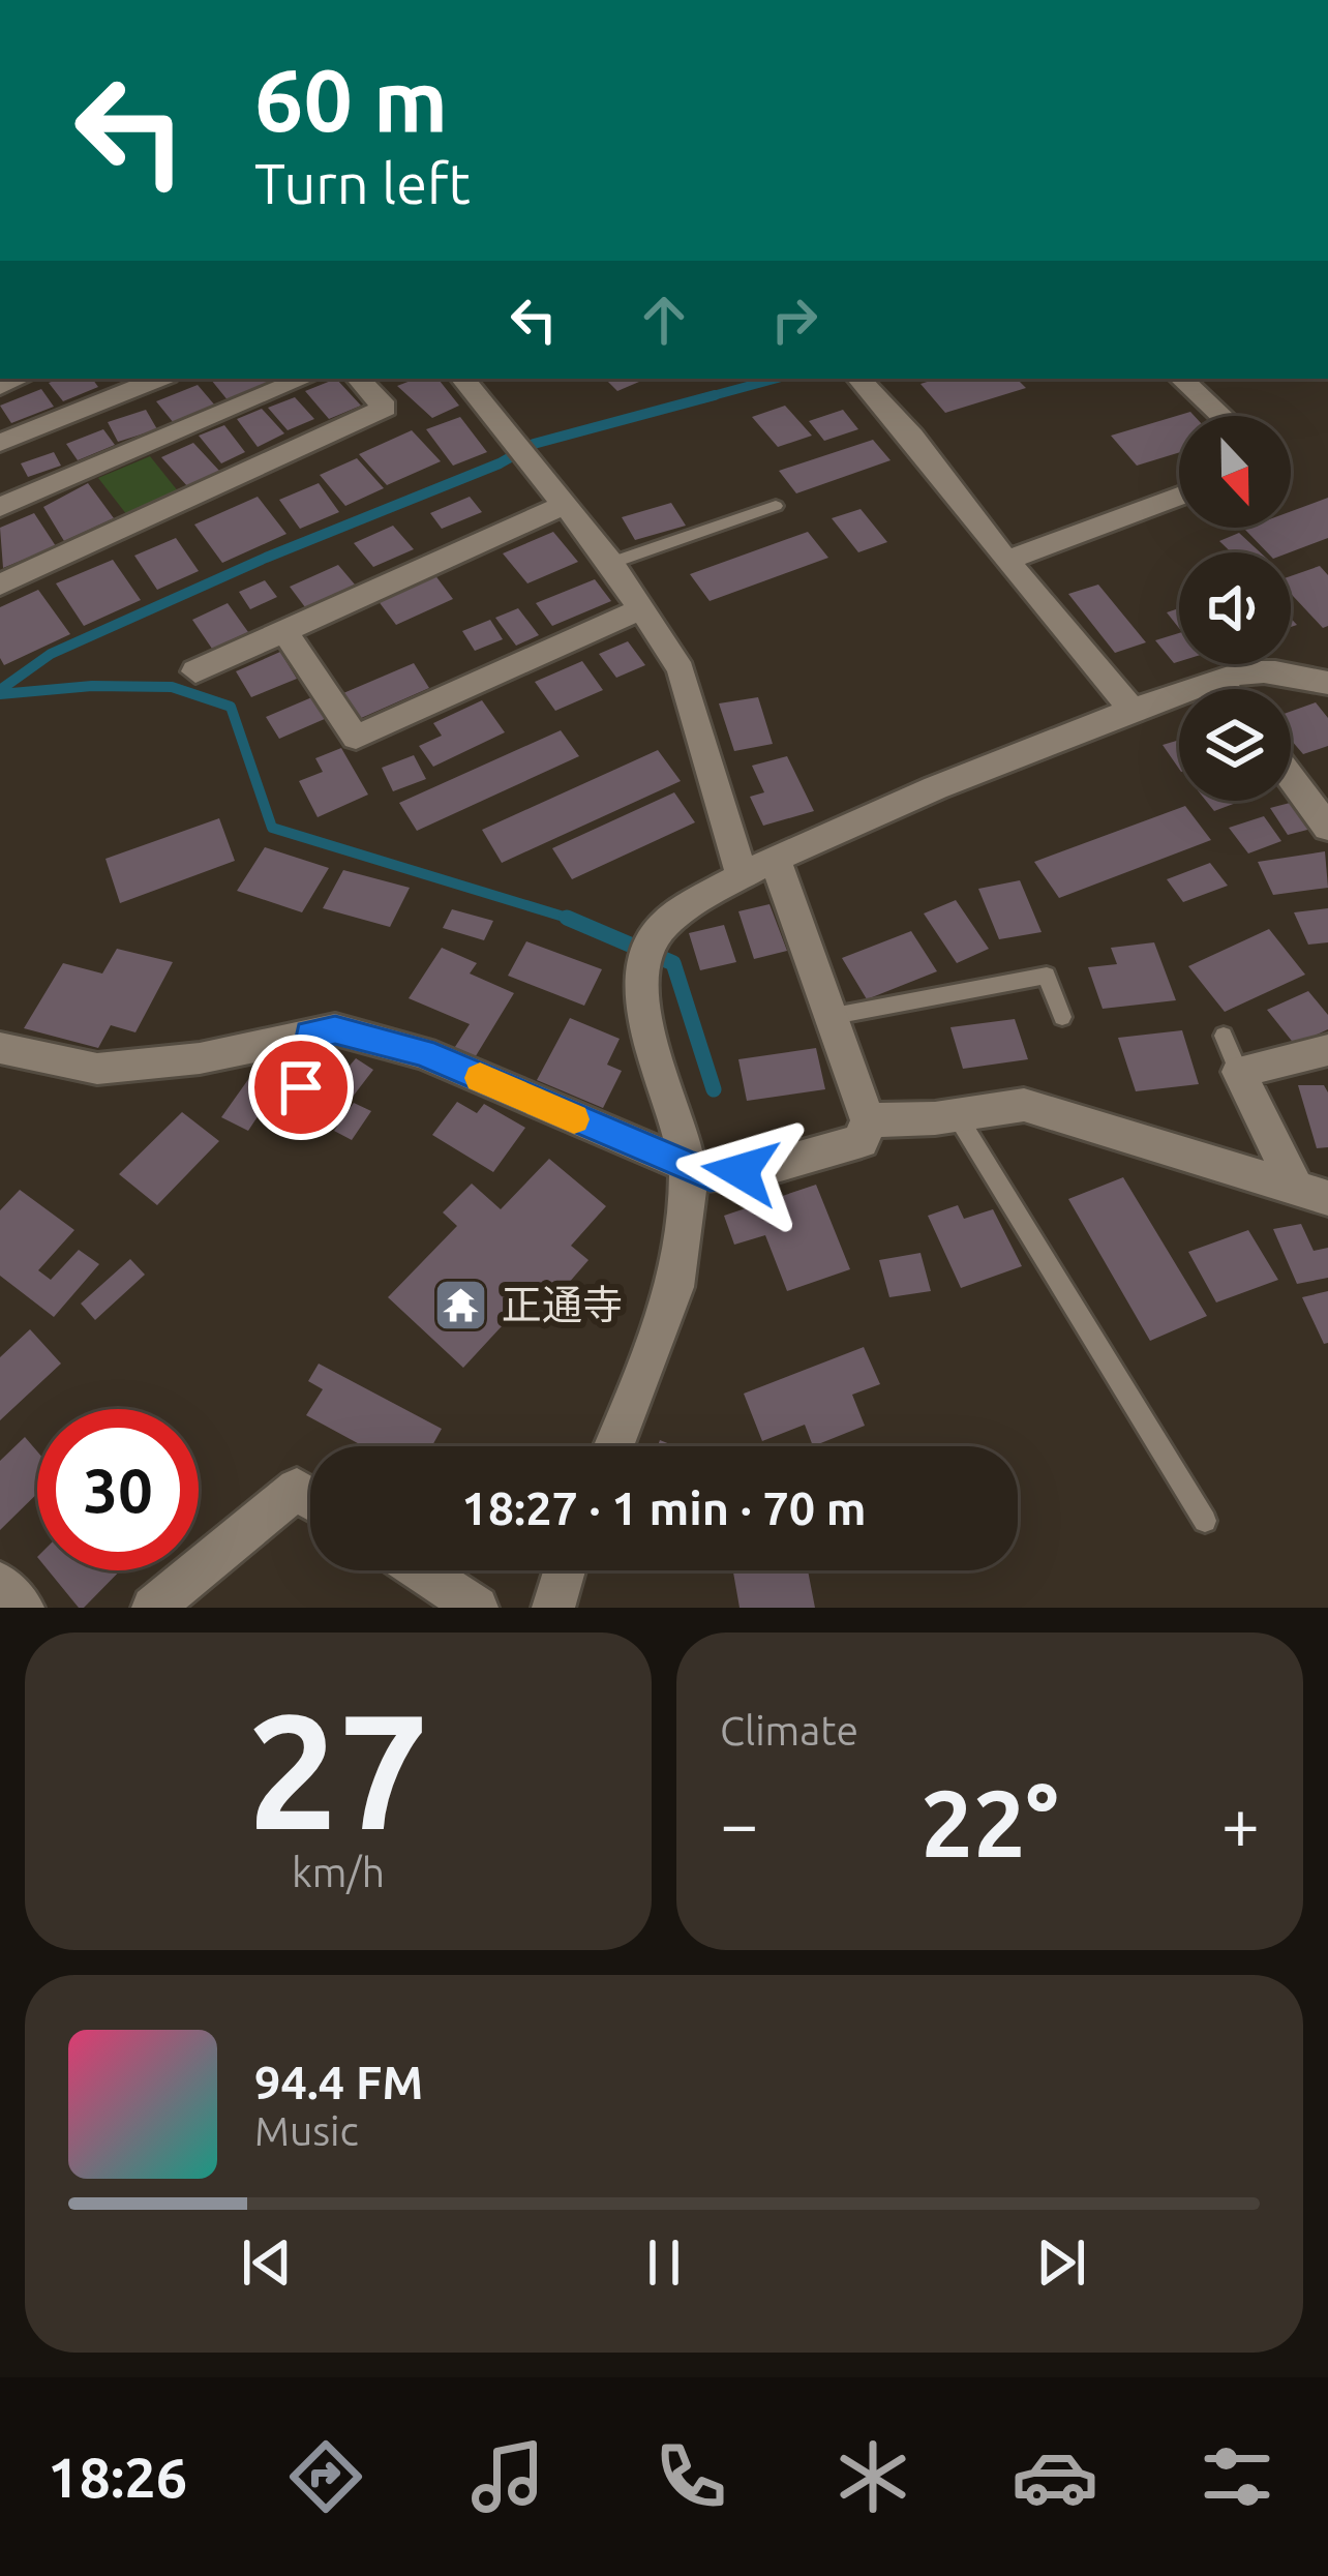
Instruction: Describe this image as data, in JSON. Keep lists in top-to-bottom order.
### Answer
{
  "places": {
    "temple": ["正通寺"]
  },
  "north": "bottom",
  "page": {
    "turn": ["60 m", "Turn left"],
    "limit": "30",
    "trip": "18:27 · 1 min · 70 m",
    "tile": [
      ["27", "km/h"],
      "Climate"
    ],
    "heat": ["−", "22°", "+"],
    "song": ["94.4 FM", "Music"],
    "tabs": "18:26"
  }
}
